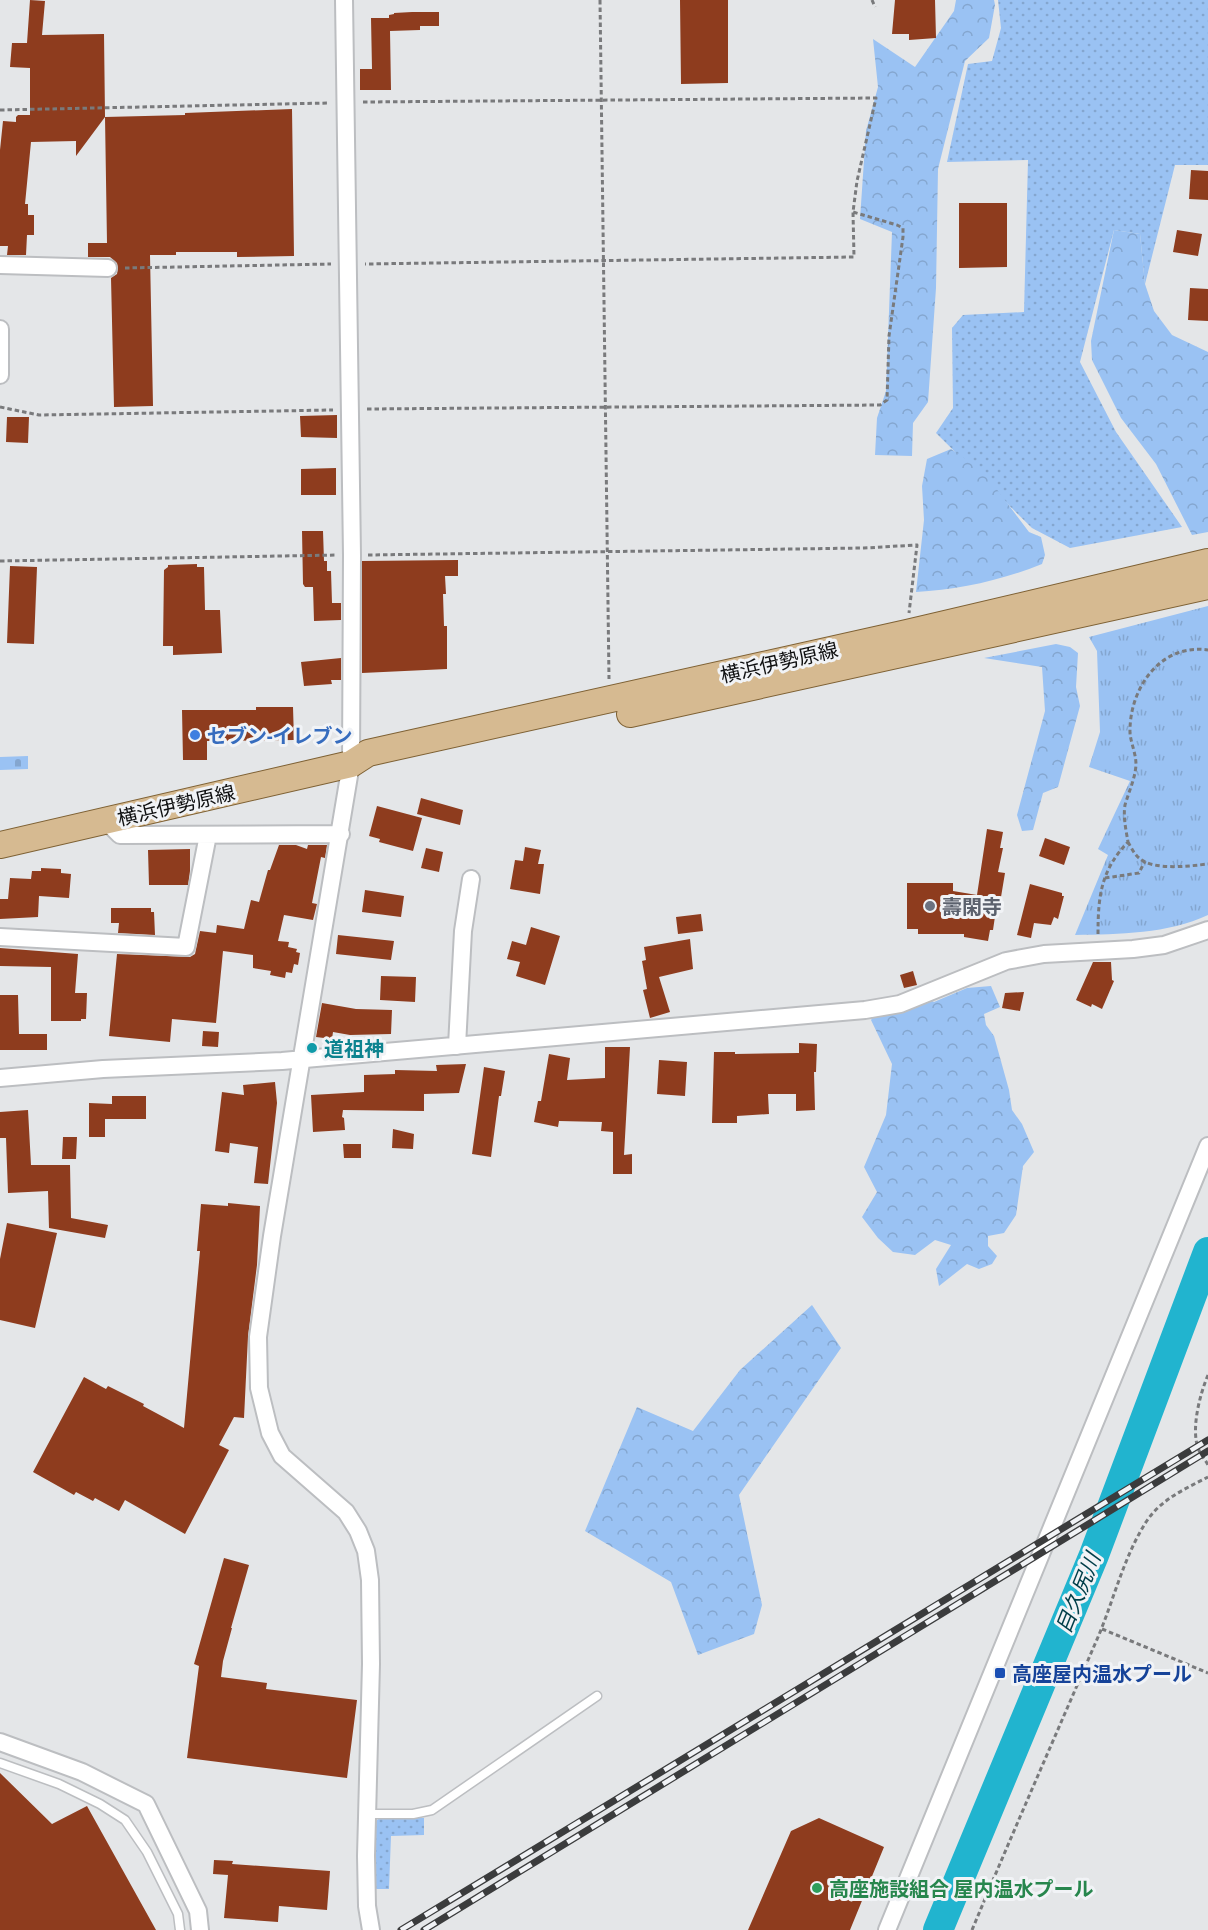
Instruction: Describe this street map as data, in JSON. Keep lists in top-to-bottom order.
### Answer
{
  "streets": {
    "main road": ["横浜伊勢原線"]
  },
  "water": ["目久尻川"],
  "places": {
    "other": [
      "セブン-イレブン",
      "壽閑寺",
      "道祖神",
      "高座施設組合 屋内温水プール"
    ],
    "transit": ["高座屋内温水プール"]
  }
}
